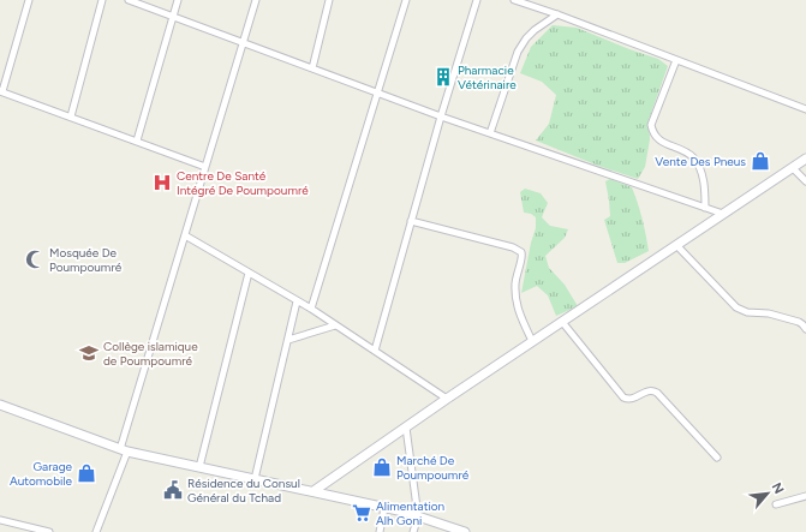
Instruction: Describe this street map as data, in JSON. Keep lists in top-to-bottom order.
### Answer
{
  "places": {
    "building": ["Pharmacie Vétérinaire"],
    "shop": ["Vente Des Pneus", "Marché De Poumpoumré", "Garage Automobile"],
    "hospital": ["Centre De Santé Intégré De Poumpoumré"],
    "mosque": ["Mosquée De Poumpoumré"],
    "school or university": ["Collège islamique de Poumpoumré"],
    "public building": ["Résidence du Consul Général du Tchad"],
    "supermarket": ["Alimentation Alh Goni"]
  },
  "north": "top right"
}
